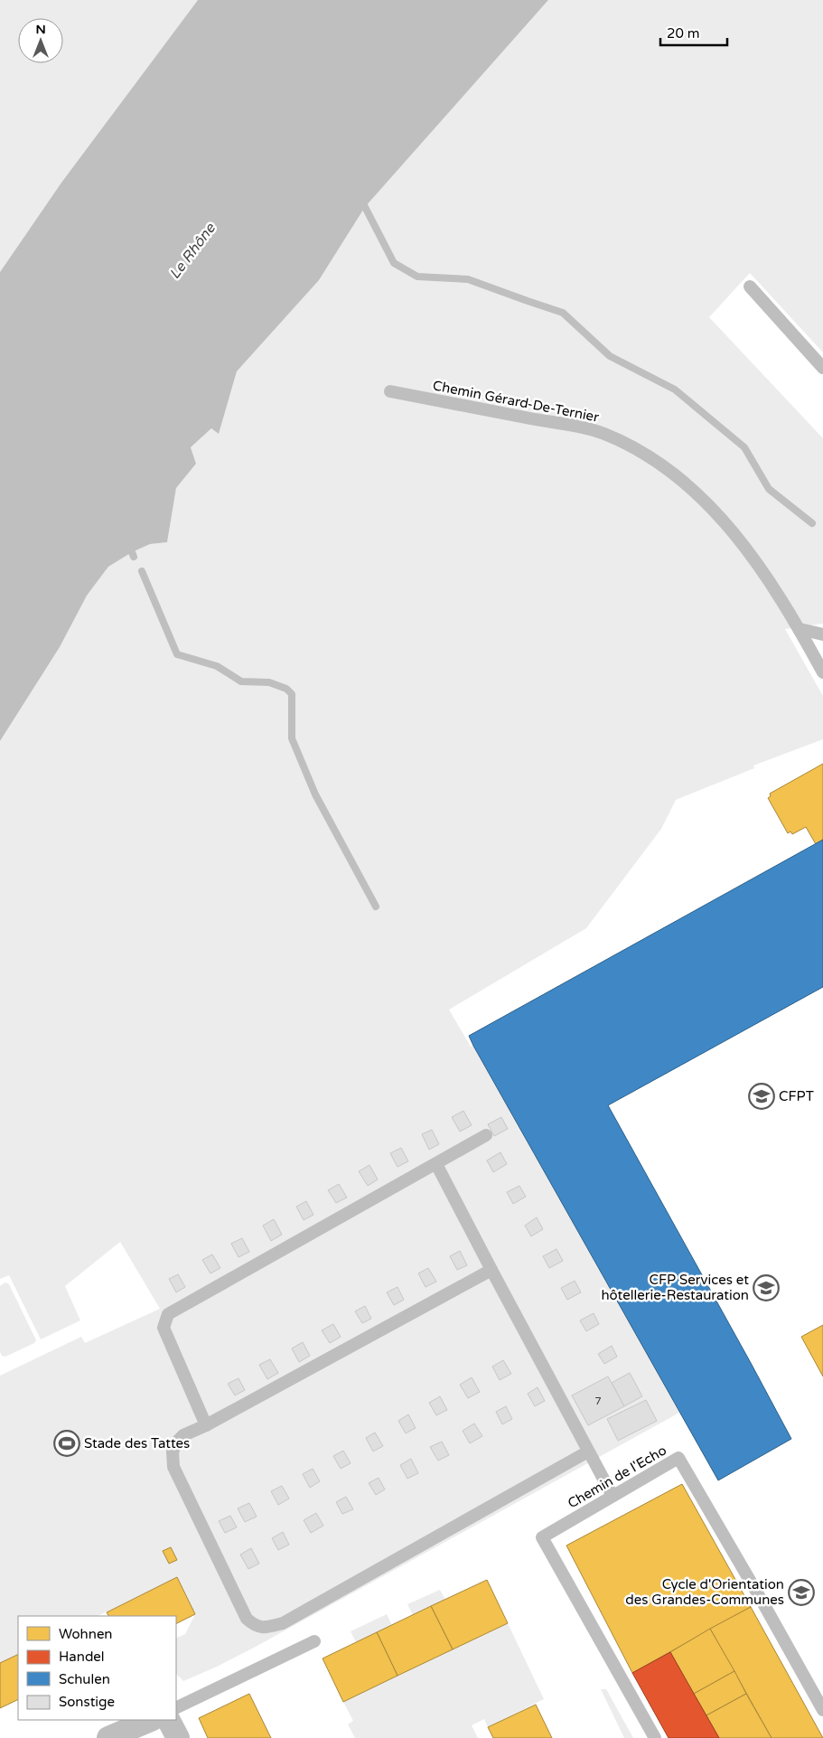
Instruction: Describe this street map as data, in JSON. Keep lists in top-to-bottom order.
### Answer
{
  "streets": {
    "lane": ["Chemin Gérard-De-Ternier", "Chemin de l'Echo"]
  },
  "water": ["Le Rhône"],
  "places": {
    "school or university": ["CFPT", "CFP Services et hôtellerie-Restauration", "Cycle d'Orientation des Grandes-Communes"],
    "sports": ["Stade des Tattes"]
  },
  "house_numbers": ["7"],
  "legend": [
    "Wohnen",
    "Handel",
    "Schulen",
    "Sonstige"
  ],
  "scale_bar": "20 m",
  "north": "top"
}
